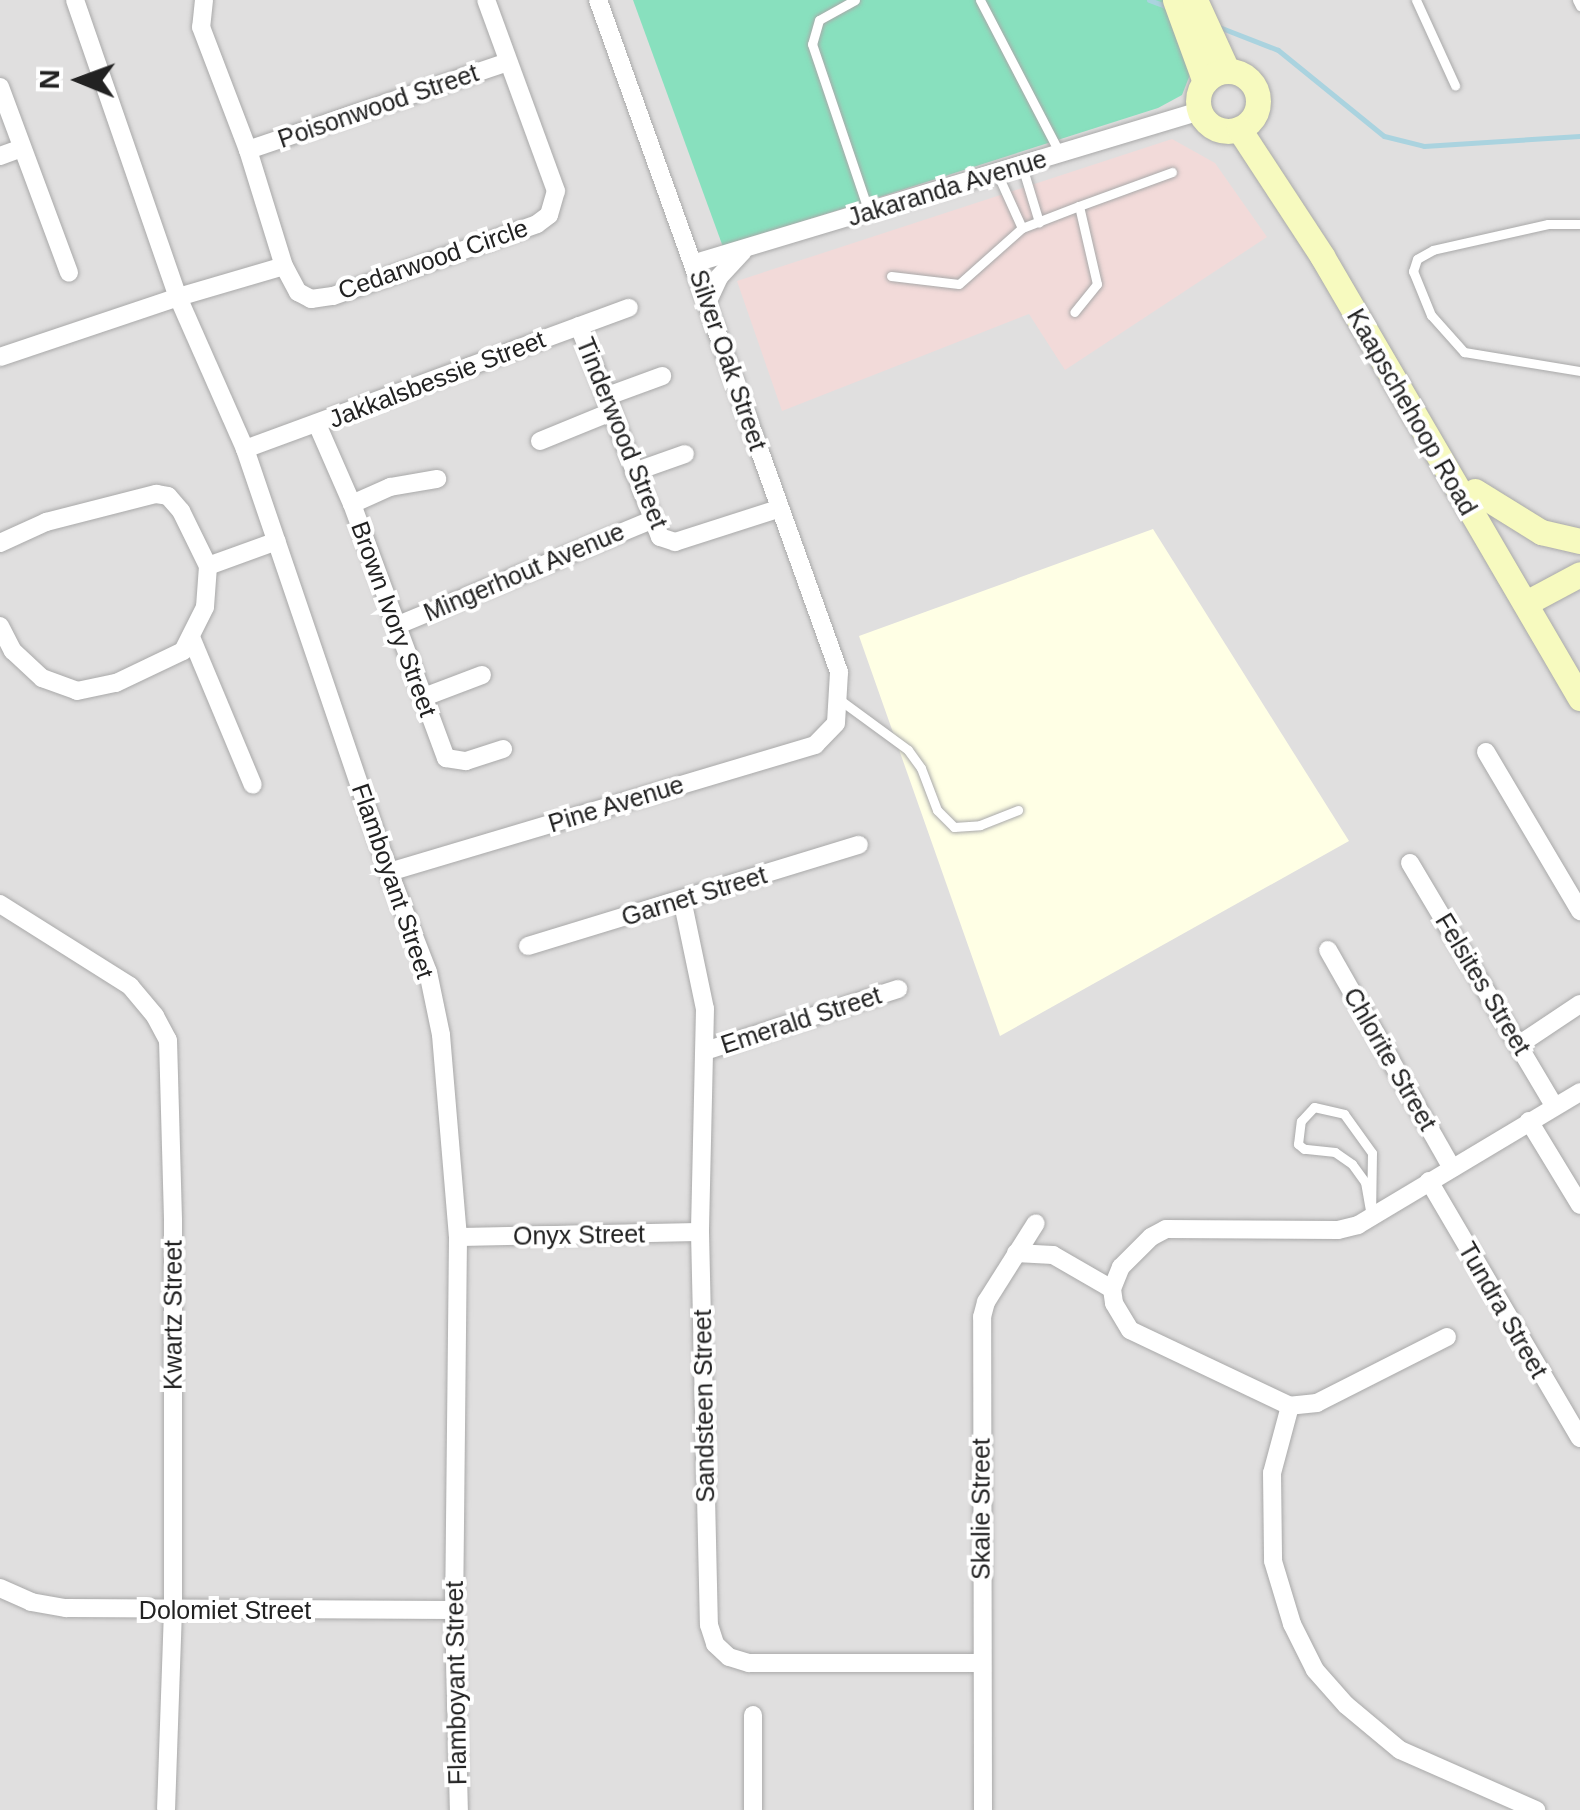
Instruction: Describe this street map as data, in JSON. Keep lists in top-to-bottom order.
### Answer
{
  "streets": {
    "main road": ["Kaapschehoop Road"],
    "street": [
      "Poisonwood Street",
      "Jakaranda Avenue",
      "Cedarwood Circle",
      "Silver Oak Street",
      "Jakkalsbessie Street",
      "Tinderwood Street",
      "Mingerhout Avenue",
      "Brown Ivory Street",
      "Pine Avenue",
      "Flamboyant Street",
      "Garnet Street",
      "Felsites Street",
      "Emerald Street",
      "Chlorite Street",
      "Onyx Street",
      "Tundra Street",
      "Kwartz Street",
      "Sandsteen Street",
      "Skalie Street",
      "Dolomiet Street"
    ]
  },
  "crossings": [
    ["Poisonwood Street", "Cedarwood Circle"],
    ["Jakaranda Avenue", "Silver Oak Street"],
    ["Jakaranda Avenue", "Kaapschehoop Road"],
    ["Silver Oak Street", "Tinderwood Street"],
    ["Silver Oak Street", "Pine Avenue"],
    ["Jakkalsbessie Street", "Tinderwood Street"],
    ["Jakkalsbessie Street", "Brown Ivory Street"],
    ["Jakkalsbessie Street", "Flamboyant Street"],
    ["Tinderwood Street", "Mingerhout Avenue"],
    ["Mingerhout Avenue", "Brown Ivory Street"],
    ["Pine Avenue", "Flamboyant Street"],
    ["Flamboyant Street", "Onyx Street"],
    ["Flamboyant Street", "Dolomiet Street"],
    ["Garnet Street", "Sandsteen Street"],
    ["Emerald Street", "Sandsteen Street"],
    ["Onyx Street", "Sandsteen Street"],
    ["Kwartz Street", "Dolomiet Street"],
    ["Sandsteen Street", "Skalie Street"]
  ],
  "north": "left"
}
